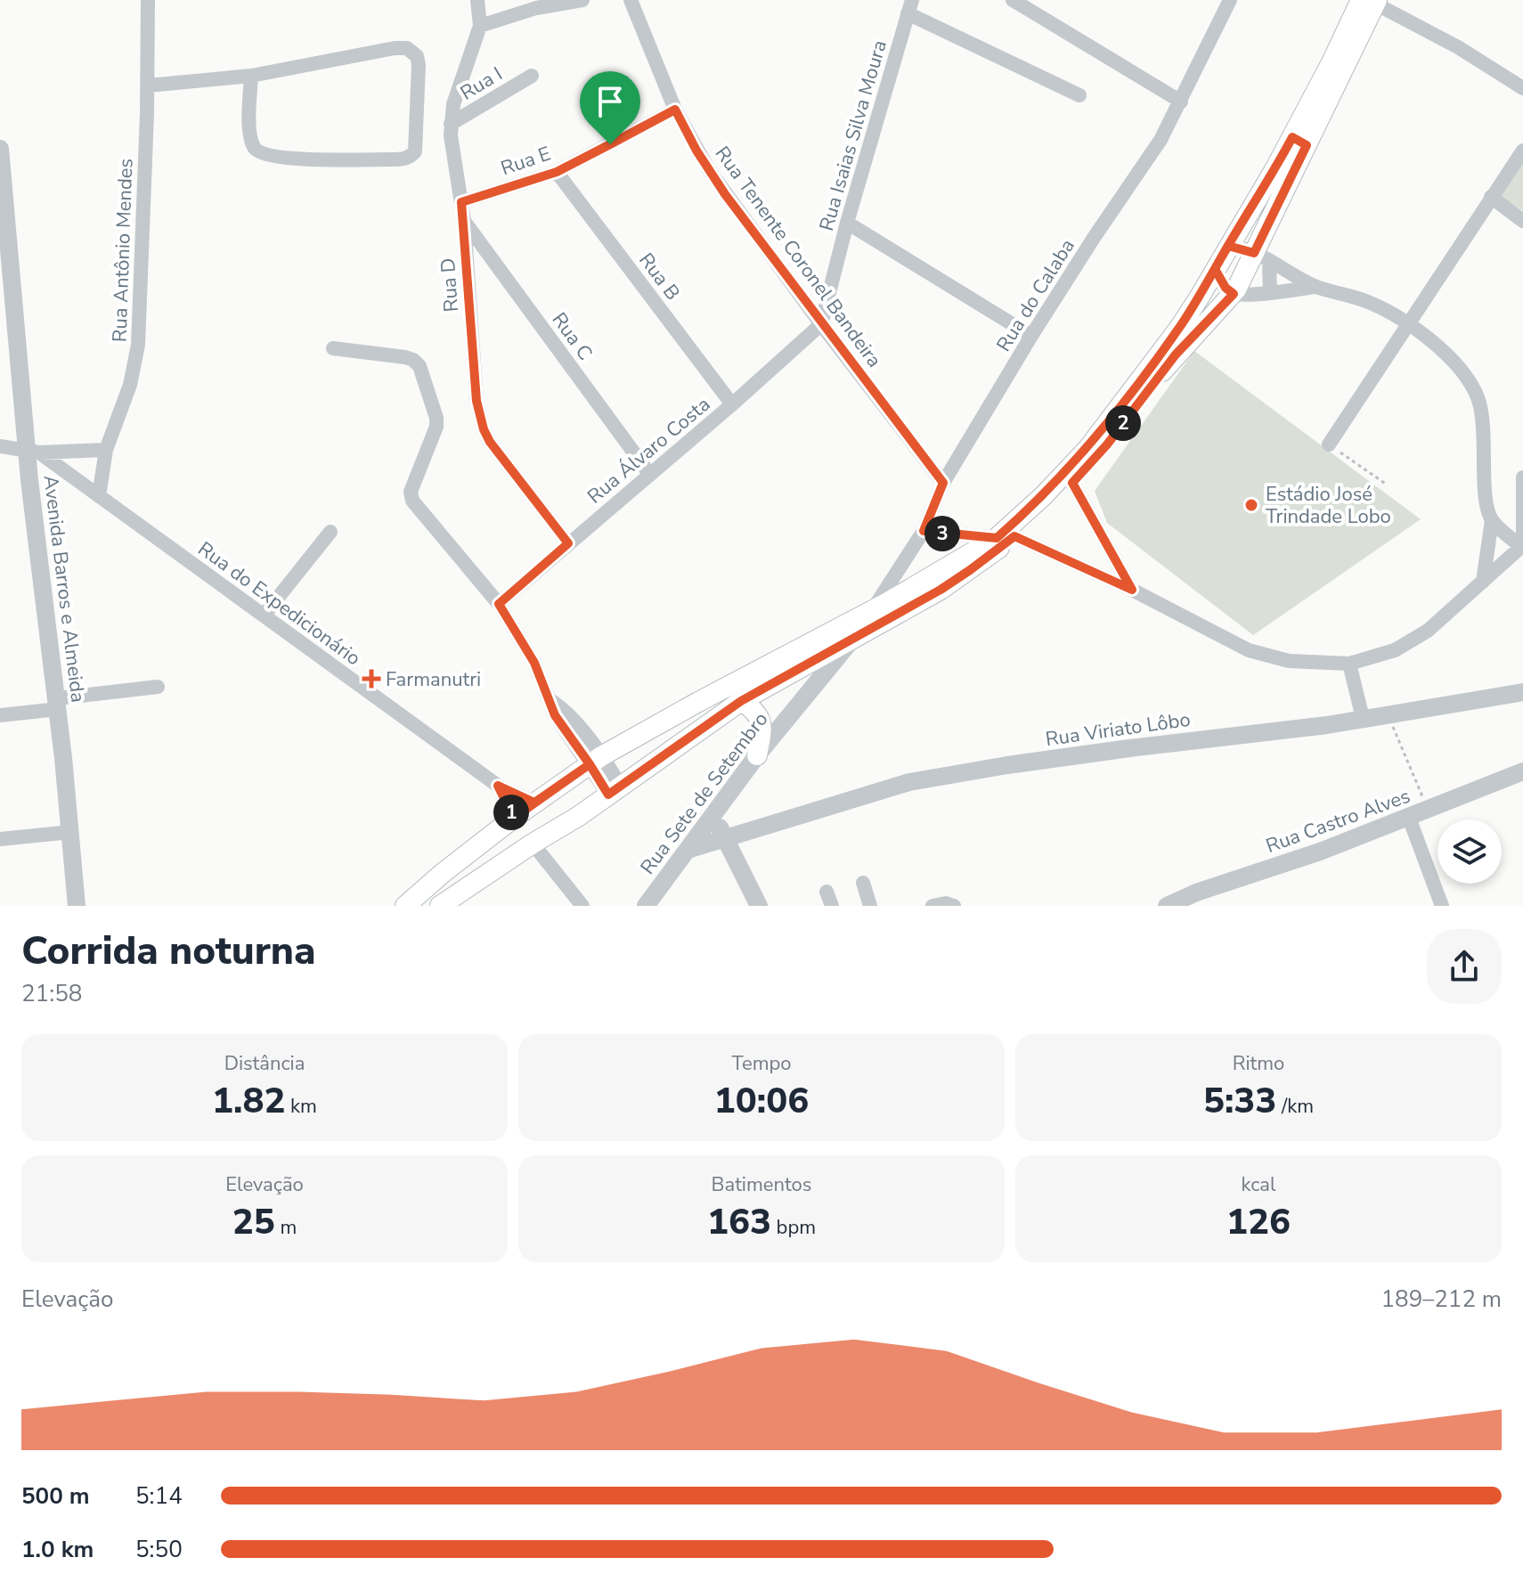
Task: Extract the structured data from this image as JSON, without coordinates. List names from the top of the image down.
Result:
{
  "streets": {
    "street": [
      "Rua I",
      "Rua Isaias Silva Moura",
      "Rua E",
      "Rua Antônio Mendes",
      "Rua Tenente Coronel Bandeira",
      "Rua B",
      "Rua D",
      "Rua do Calaba",
      "Rua C",
      "Rua Álvaro Costa",
      "Avenida Barros e Almeida",
      "Rua do Expedicionário",
      "Rua Viriato Lôbo",
      "Rua Sete de Setembro",
      "Rua Castro Alves"
    ]
  },
  "crossings": [
    ["Rua I", "Rua D"],
    ["Rua Isaias Silva Moura", "Rua Tenente Coronel Bandeira"],
    ["Rua Isaias Silva Moura", "Rua Álvaro Costa"],
    ["Rua E", "Rua Tenente Coronel Bandeira"],
    ["Rua E", "Rua B"],
    ["Rua E", "Rua D"],
    ["Rua Antônio Mendes", "Rua do Expedicionário"],
    ["Rua Tenente Coronel Bandeira", "Rua do Calaba"],
    ["Rua Tenente Coronel Bandeira", "Rua Álvaro Costa"],
    ["Rua B", "Rua Álvaro Costa"],
    ["Rua D", "Rua C"],
    ["Rua D", "Rua Álvaro Costa"],
    ["Rua C", "Rua Álvaro Costa"],
    ["Avenida Barros e Almeida", "Rua do Expedicionário"],
    ["Rua Viriato Lôbo", "Rua Sete de Setembro"]
  ],
  "places": {
    "other": ["Estádio José Trindade Lobo"],
    "health": ["Farmanutri"]
  },
  "page": {
    "pins": ["2", "3", "1"],
    "heading": ["Corrida noturna", "21:58"],
    "stats": [
      ["Distância", "1.82 km"],
      ["Tempo", "10:06"],
      ["Ritmo", "5:33 /km"],
      ["Elevação", "25 m"],
      ["Batimentos", "163 bpm"],
      ["kcal", "126"]
    ],
    "chart": ["Elevação", "189–212 m"],
    "list": [
      {
        "name": "500 m",
        "note": "5:14"
      },
      {
        "name": "1.0 km",
        "note": "5:50"
      }
    ]
  }
}
